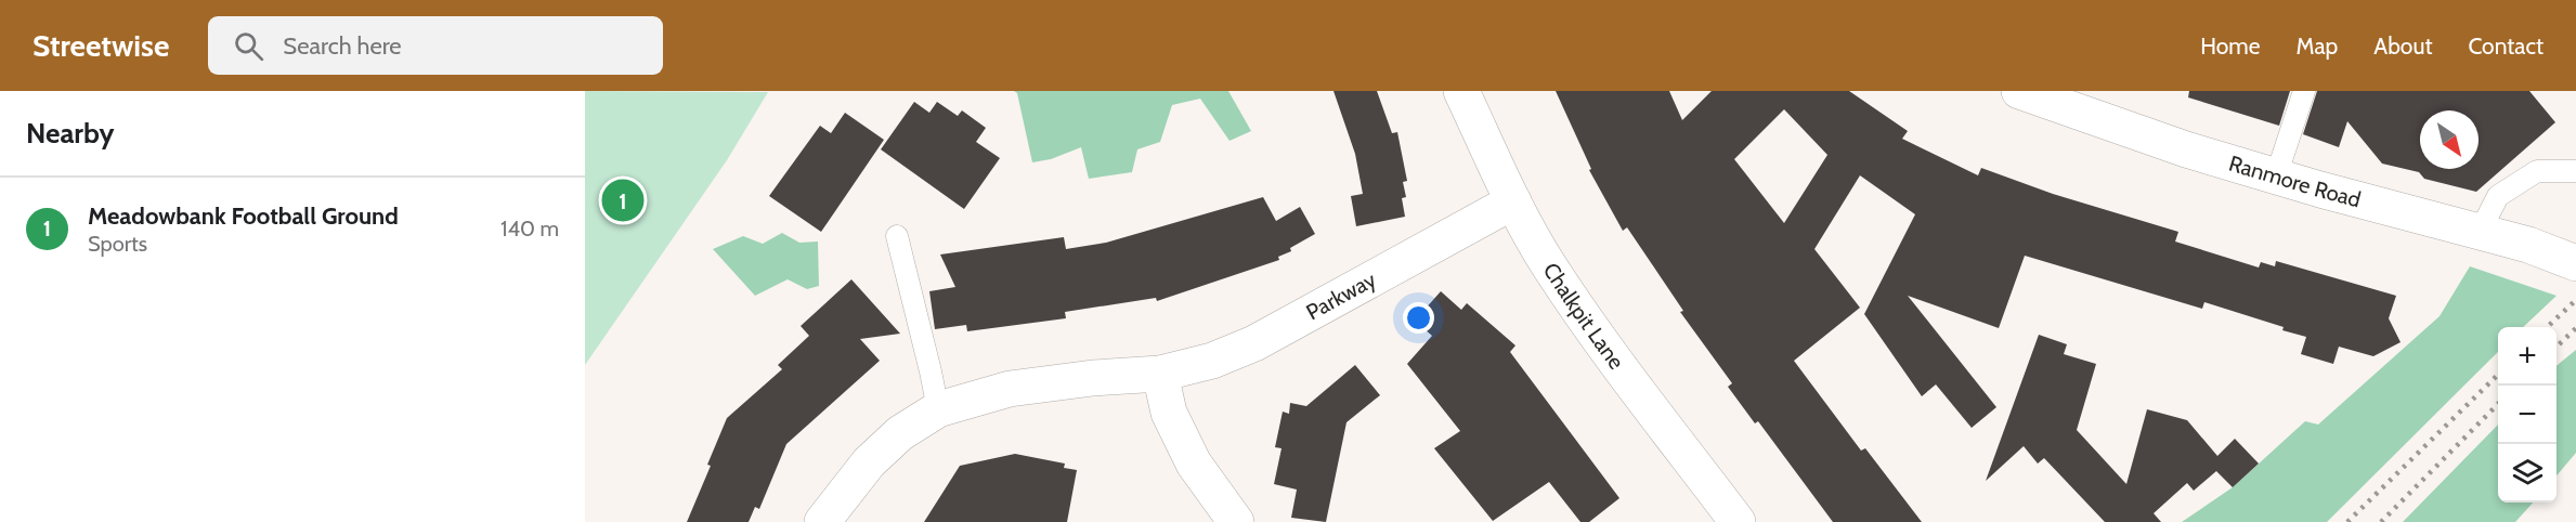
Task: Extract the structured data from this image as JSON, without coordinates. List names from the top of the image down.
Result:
{
  "streets": {
    "street": ["Ranmore Road", "Parkway", "Chalkpit Lane"]
  },
  "crossings": [
    ["Parkway", "Chalkpit Lane"]
  ],
  "north": "bottom right",
  "page": {
    "header": "Streetwise",
    "search": "Search here",
    "nav": [
      "Home",
      "Map",
      "About",
      "Contact"
    ],
    "heading": "Nearby",
    "list": [
      {
        "mark": "1",
        "name": "Meadowbank Football Ground",
        "note": "Sports",
        "value": "140 m"
      }
    ],
    "pins": "1",
    "map_buttons": ["+", "−"]
  }
}
